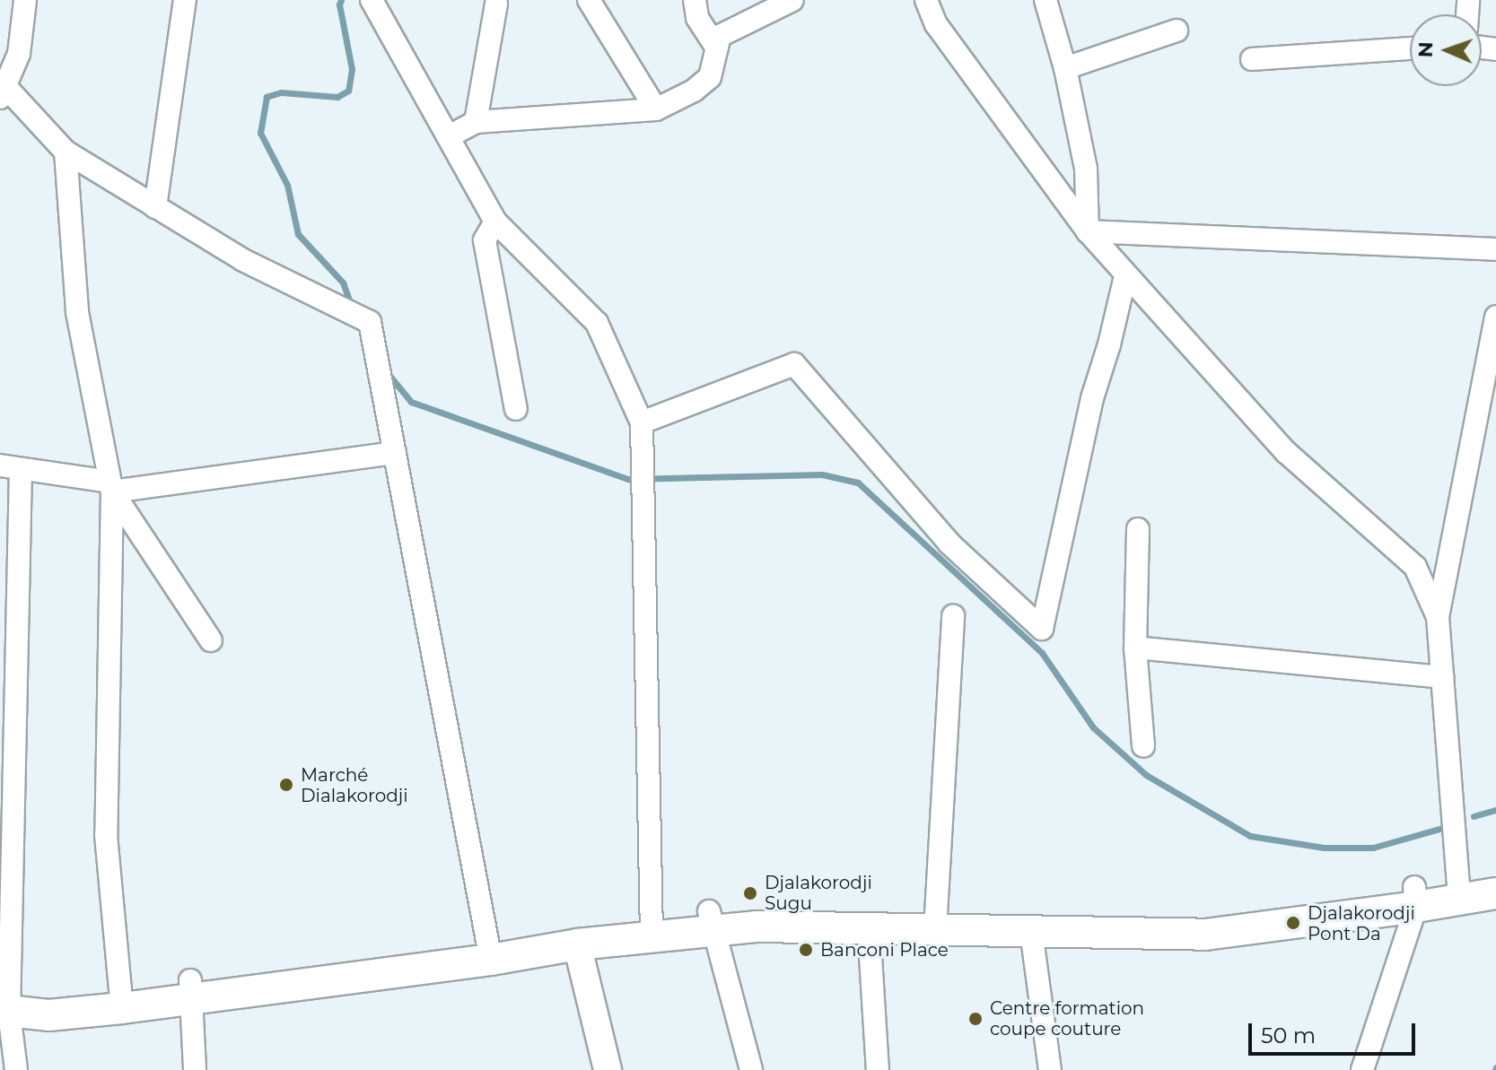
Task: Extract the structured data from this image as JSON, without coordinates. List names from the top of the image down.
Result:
{
  "places": [
    "Marché Dialakorodji",
    "Djalakorodji Sugu",
    "Djalakorodji Pont Da",
    "Banconi Place",
    "Centre formation coupe couture"
  ],
  "scale_bar": "50 m",
  "north": "left"
}
